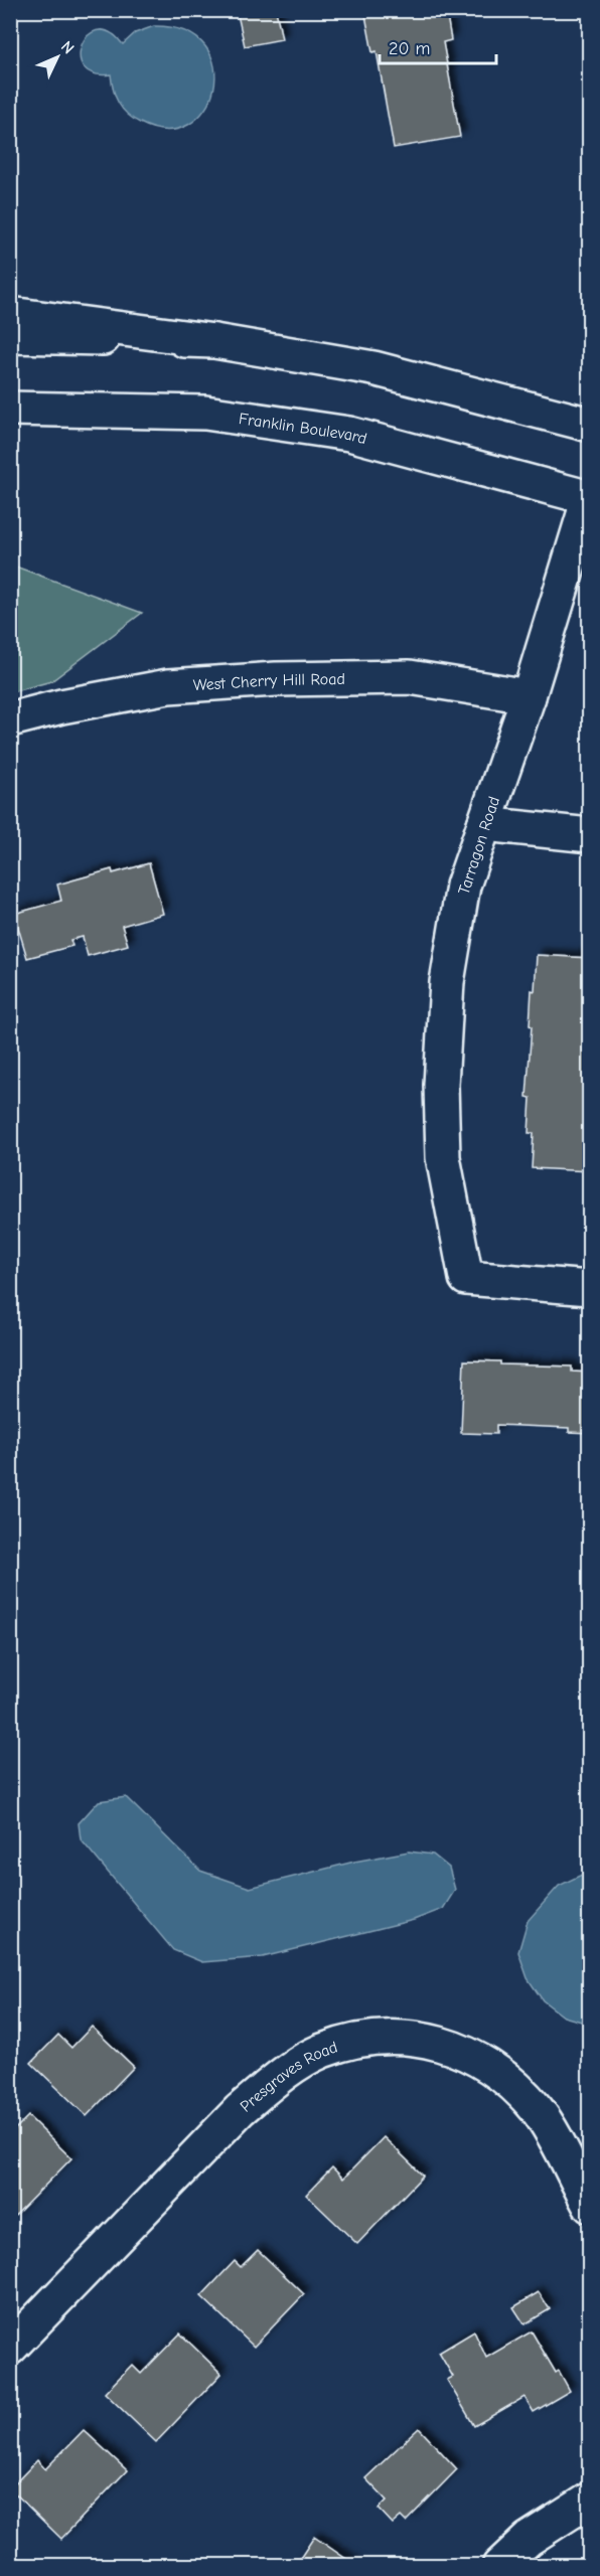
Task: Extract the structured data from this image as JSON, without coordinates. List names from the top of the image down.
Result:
{
  "streets": {
    "main road": [
      "Franklin Boulevard",
      "West Cherry Hill Road",
      "Tarragon Road",
      "Presgraves Road"
    ]
  },
  "crossings": [
    ["Franklin Boulevard", "Tarragon Road"],
    ["West Cherry Hill Road", "Tarragon Road"]
  ],
  "scale_bar": "20 m",
  "north": "top right"
}
